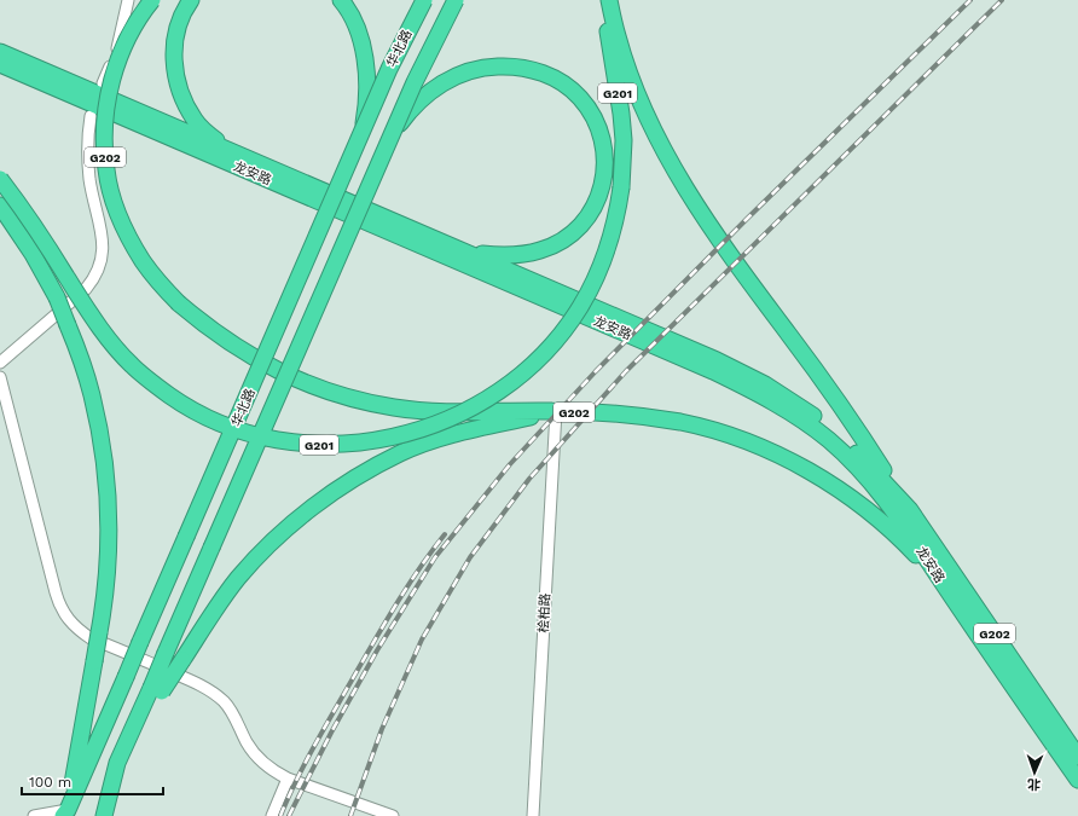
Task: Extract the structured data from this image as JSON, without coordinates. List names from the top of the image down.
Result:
{
  "streets": {
    "highway": [
      "华北路",
      "G201",
      "G202",
      "龙安路"
    ],
    "street": ["桧柏路"]
  },
  "crossings": [
    ["G202", "龙安路"],
    ["G202", "桧柏路"]
  ],
  "scale_bar": "100 m",
  "north": "bottom"
}
